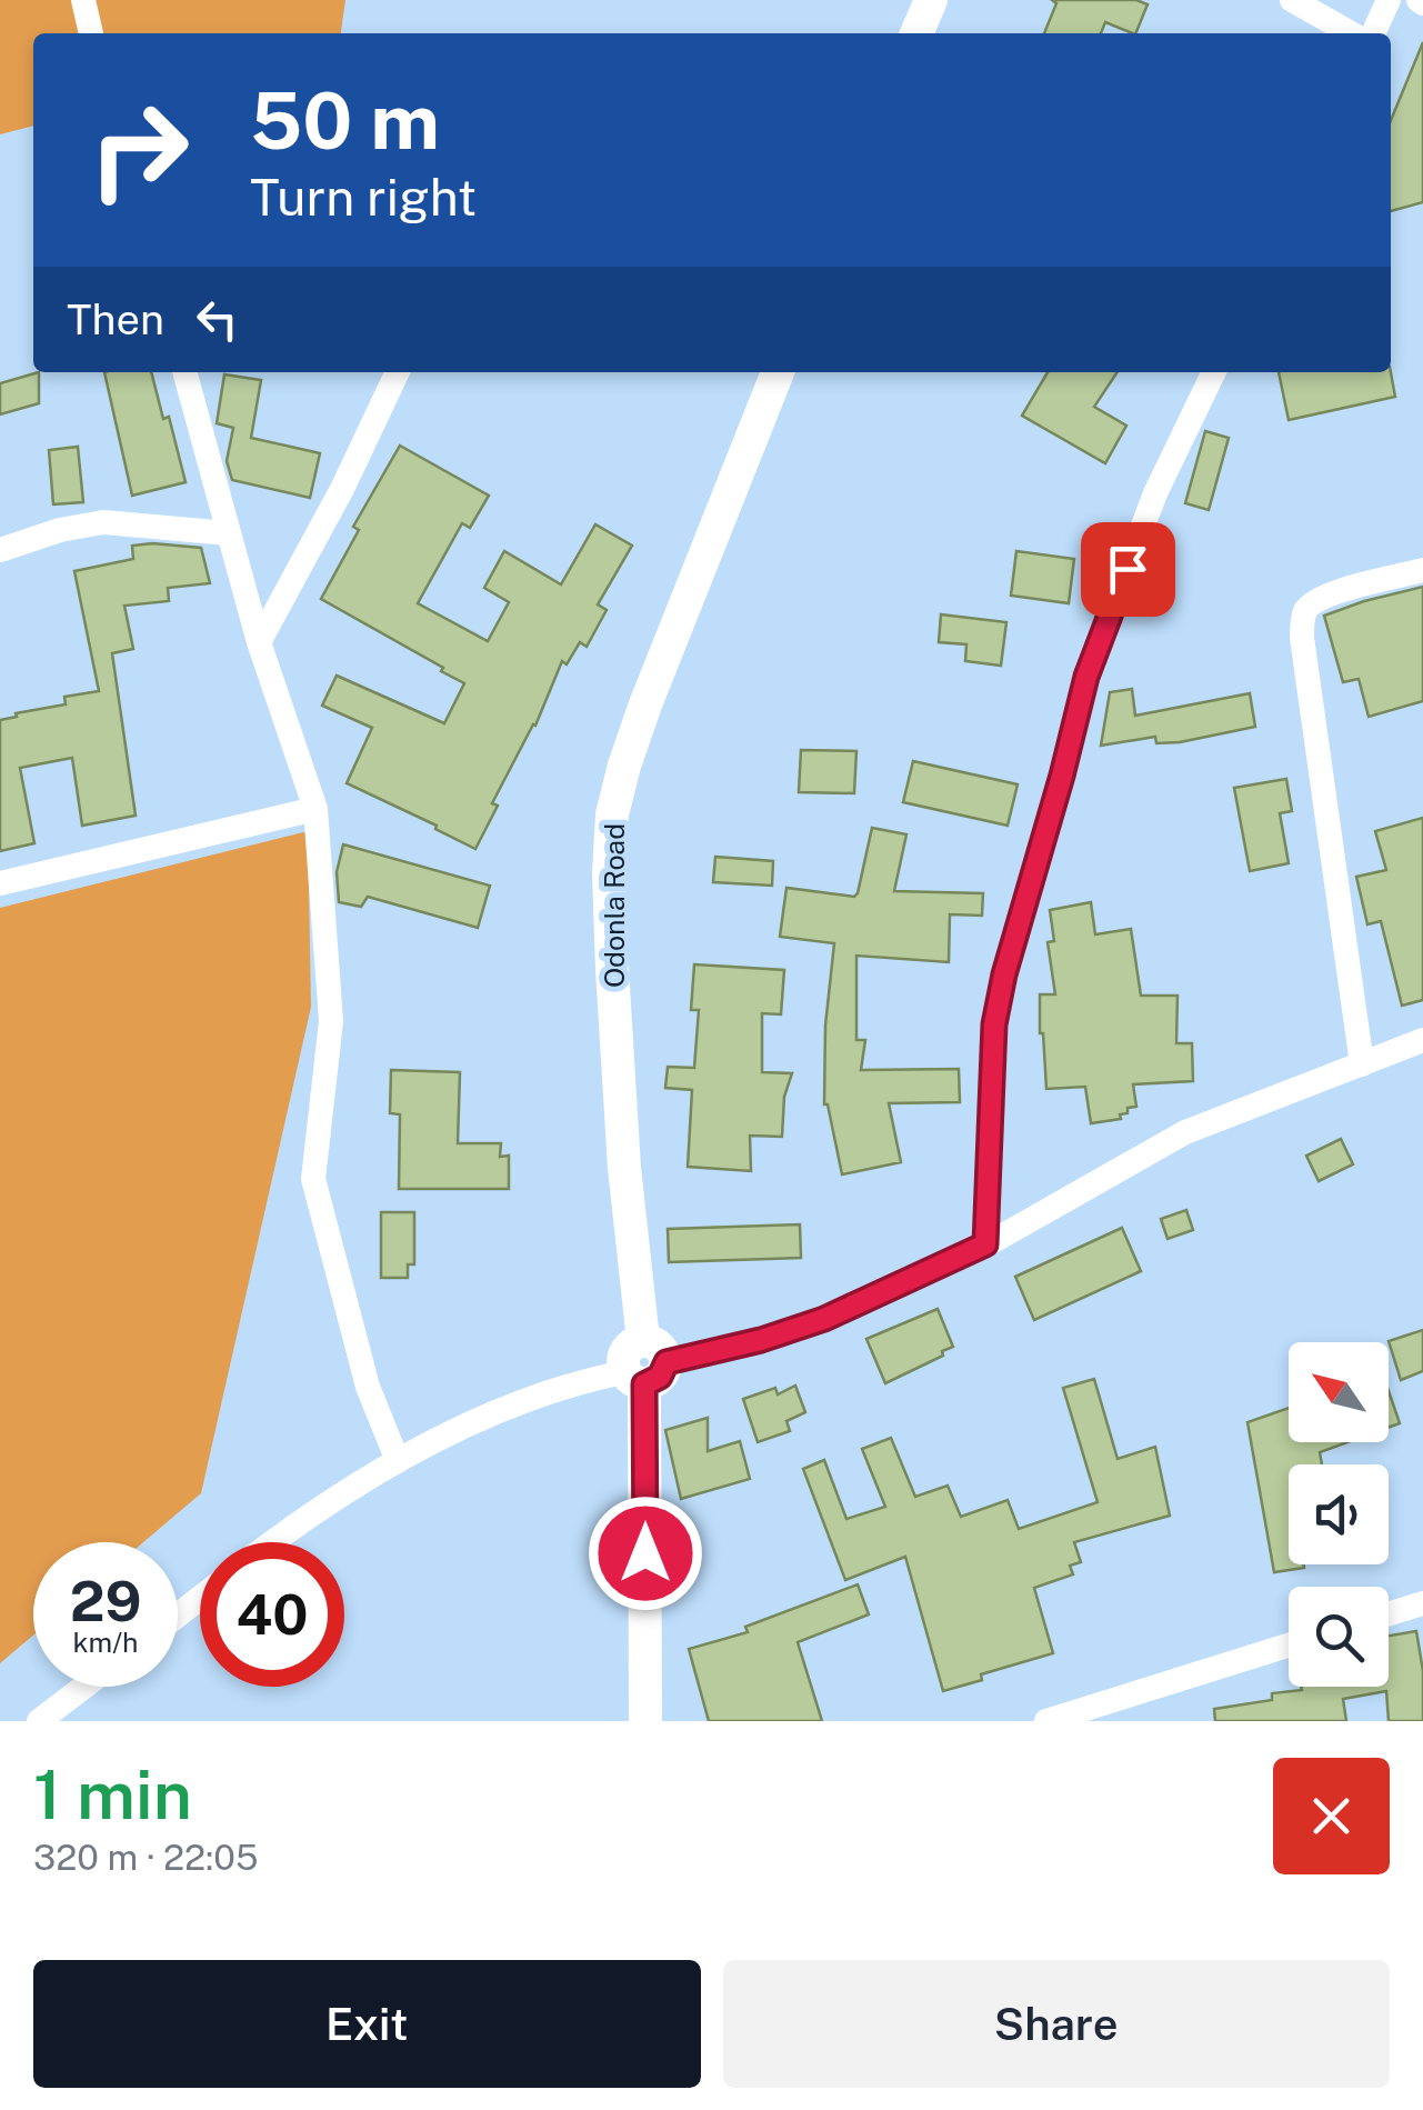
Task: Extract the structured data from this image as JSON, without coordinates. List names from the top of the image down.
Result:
{
  "streets": {
    "street": ["Odonla Road"]
  },
  "north": "top left",
  "page": {
    "turn": ["50 m", "Turn right"],
    "then": "Then",
    "speed": "29 km/h",
    "limit": "40",
    "heading": ["1 min", "320 m · 22:05"],
    "buttons": ["Exit", "Share"]
  }
}
